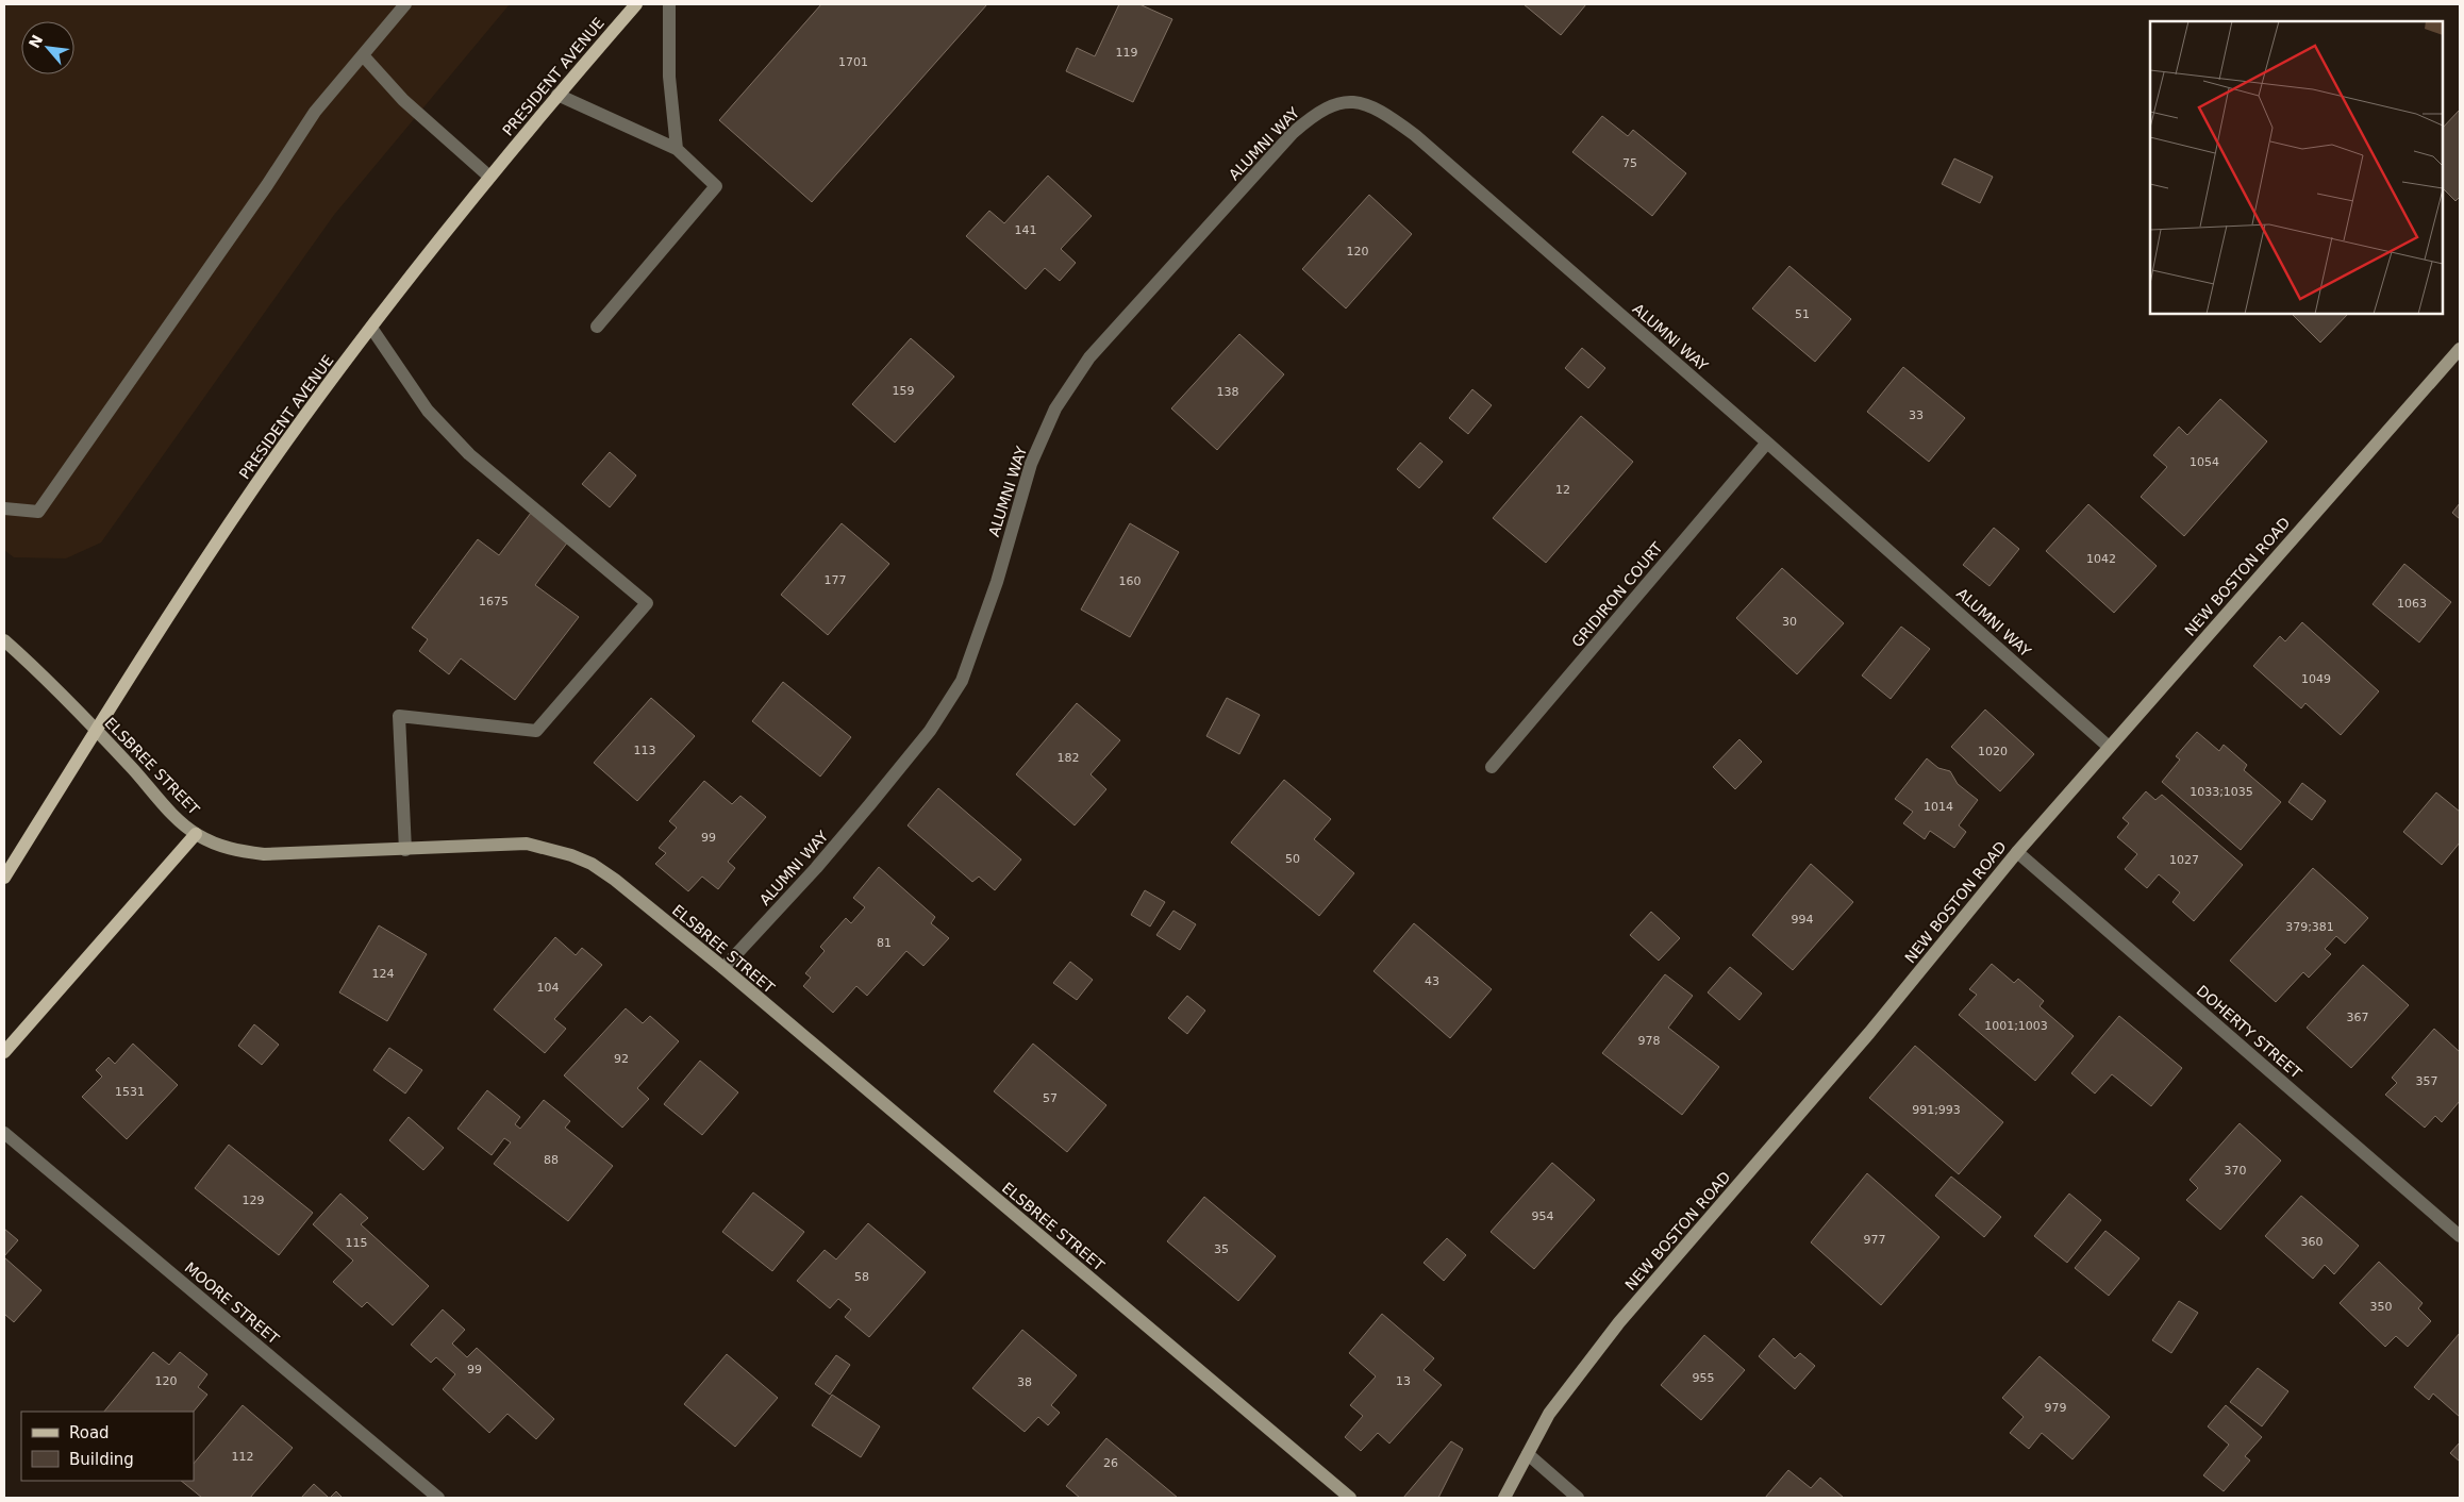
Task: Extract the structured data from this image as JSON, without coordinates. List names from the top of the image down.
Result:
{
  "streets": {
    "main road": ["PRESIDENT AVENUE"],
    "street": [
      "ALUMNI WAY",
      "NEW BOSTON ROAD",
      "GRIDIRON COURT",
      "ELSBREE STREET",
      "DOHERTY STREET",
      "MOORE STREET"
    ]
  },
  "crossings": [
    ["PRESIDENT AVENUE", "ELSBREE STREET"],
    ["ALUMNI WAY", "NEW BOSTON ROAD"],
    ["ALUMNI WAY", "GRIDIRON COURT"],
    ["ALUMNI WAY", "ELSBREE STREET"],
    ["NEW BOSTON ROAD", "DOHERTY STREET"]
  ],
  "house_numbers": [
    "119",
    "1701",
    "75",
    "141",
    "120",
    "51",
    "159",
    "138",
    "33",
    "1054",
    "12",
    "1042",
    "177",
    "160",
    "1675",
    "1063",
    "30",
    "1049",
    "113",
    "1020",
    "182",
    "1033;1035",
    "1014",
    "99",
    "50",
    "1027",
    "994",
    "379;381",
    "81",
    "124",
    "43",
    "104",
    "367",
    "1001;1003",
    "978",
    "92",
    "357",
    "1531",
    "57",
    "991;993",
    "88",
    "370",
    "129",
    "954",
    "977",
    "360",
    "115",
    "35",
    "58",
    "350",
    "99",
    "955",
    "120",
    "13",
    "38",
    "979",
    "112",
    "26"
  ],
  "legend": ["Road", "Building"],
  "north": "top left"
}
